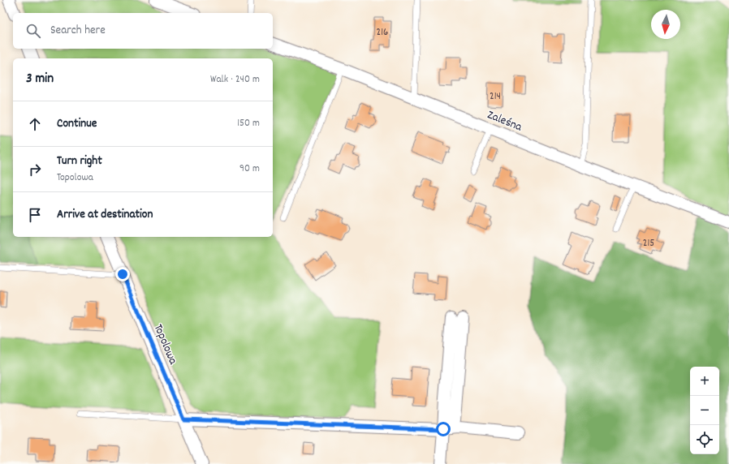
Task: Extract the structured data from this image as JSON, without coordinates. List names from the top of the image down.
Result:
{
  "streets": {
    "street": ["Zaleśna", "Topolowa"]
  },
  "house_numbers": ["216", "214", "215"],
  "north": "bottom",
  "page": {
    "search": "Search here",
    "heading": ["3 min", "Walk · 240 m"],
    "list": [
      ["Continue", "150 m"],
      ["Turn right", "Topolowa", "90 m"],
      "Arrive at destination"
    ],
    "map_buttons": ["+", "−"]
  }
}
